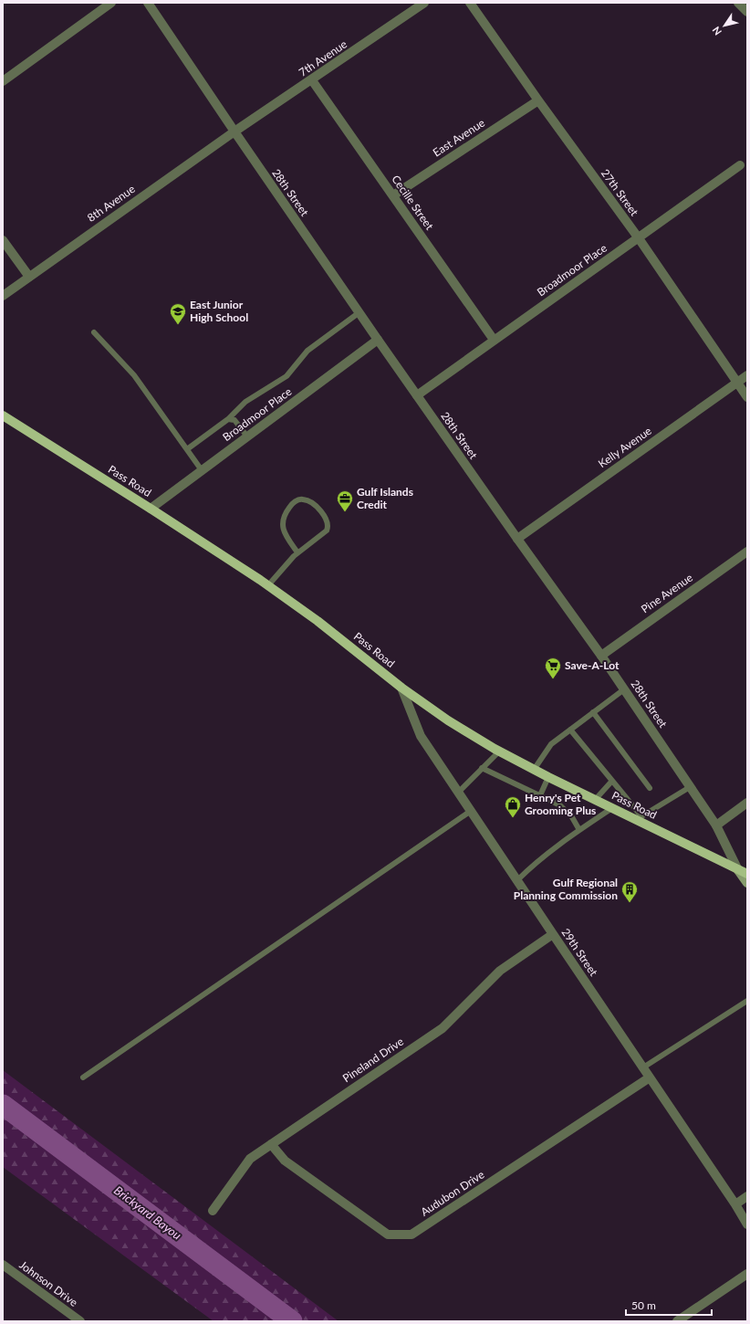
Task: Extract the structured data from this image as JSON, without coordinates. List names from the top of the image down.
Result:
{
  "streets": {
    "main road": ["28th Street", "Pass Road"],
    "street": [
      "7th Avenue",
      "East Avenue",
      "27th Street",
      "Cecille Street",
      "8th Avenue",
      "Broadmoor Place",
      "Kelly Avenue",
      "Pine Avenue",
      "29th Street",
      "Pineland Drive",
      "Audubon Drive",
      "Johnson Drive"
    ]
  },
  "crossings": [
    ["7th Avenue", "28th Street"],
    ["7th Avenue", "Cecille Street"],
    ["7th Avenue", "8th Avenue"],
    ["East Avenue", "27th Street"],
    ["East Avenue", "Cecille Street"],
    ["28th Street", "8th Avenue"],
    ["28th Street", "Broadmoor Place"],
    ["28th Street", "Kelly Avenue"],
    ["28th Street", "Pass Road"],
    ["28th Street", "Pine Avenue"],
    ["27th Street", "Broadmoor Place"],
    ["27th Street", "Kelly Avenue"],
    ["Cecille Street", "Broadmoor Place"],
    ["Broadmoor Place", "Pass Road"],
    ["Pass Road", "29th Street"],
    ["29th Street", "Pineland Drive"],
    ["29th Street", "Audubon Drive"],
    ["Pineland Drive", "Audubon Drive"]
  ],
  "water": ["Brickyard Bayou"],
  "places": {
    "school or university": ["East Junior High School"],
    "office": ["Gulf Islands Credit"],
    "supermarket": ["Save-A-Lot"],
    "shop": ["Henry's Pet Grooming Plus"],
    "building": ["Gulf Regional Planning Commission"]
  },
  "scale_bar": "50 m",
  "north": "bottom left"
}
